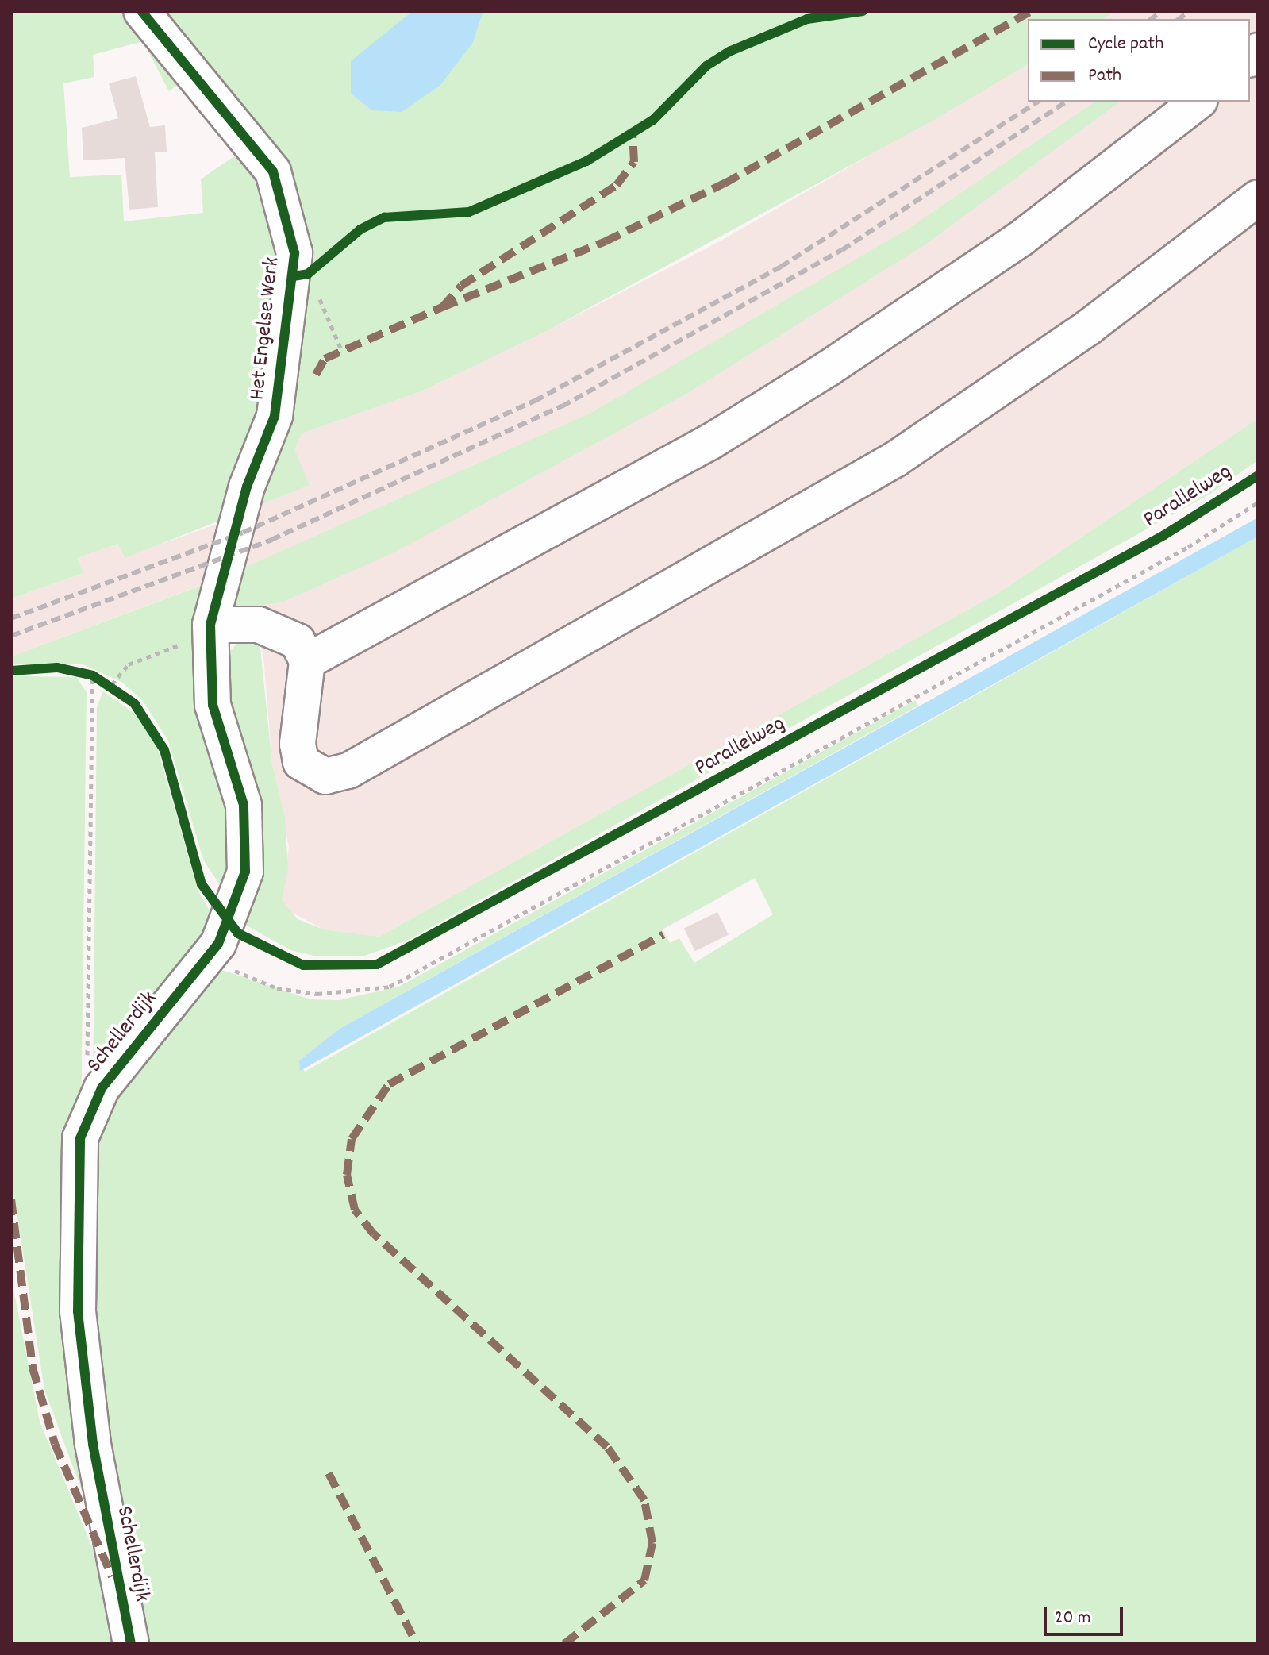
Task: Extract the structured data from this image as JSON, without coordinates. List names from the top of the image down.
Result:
{
  "streets": {
    "street": ["Het Engelse Werk", "Schellerdijk"],
    "cycle path": ["Parallelweg"]
  },
  "crossings": [
    ["Het Engelse Werk", "Schellerdijk"]
  ],
  "legend": ["Cycle path", "Path"],
  "scale_bar": "20 m"
}
